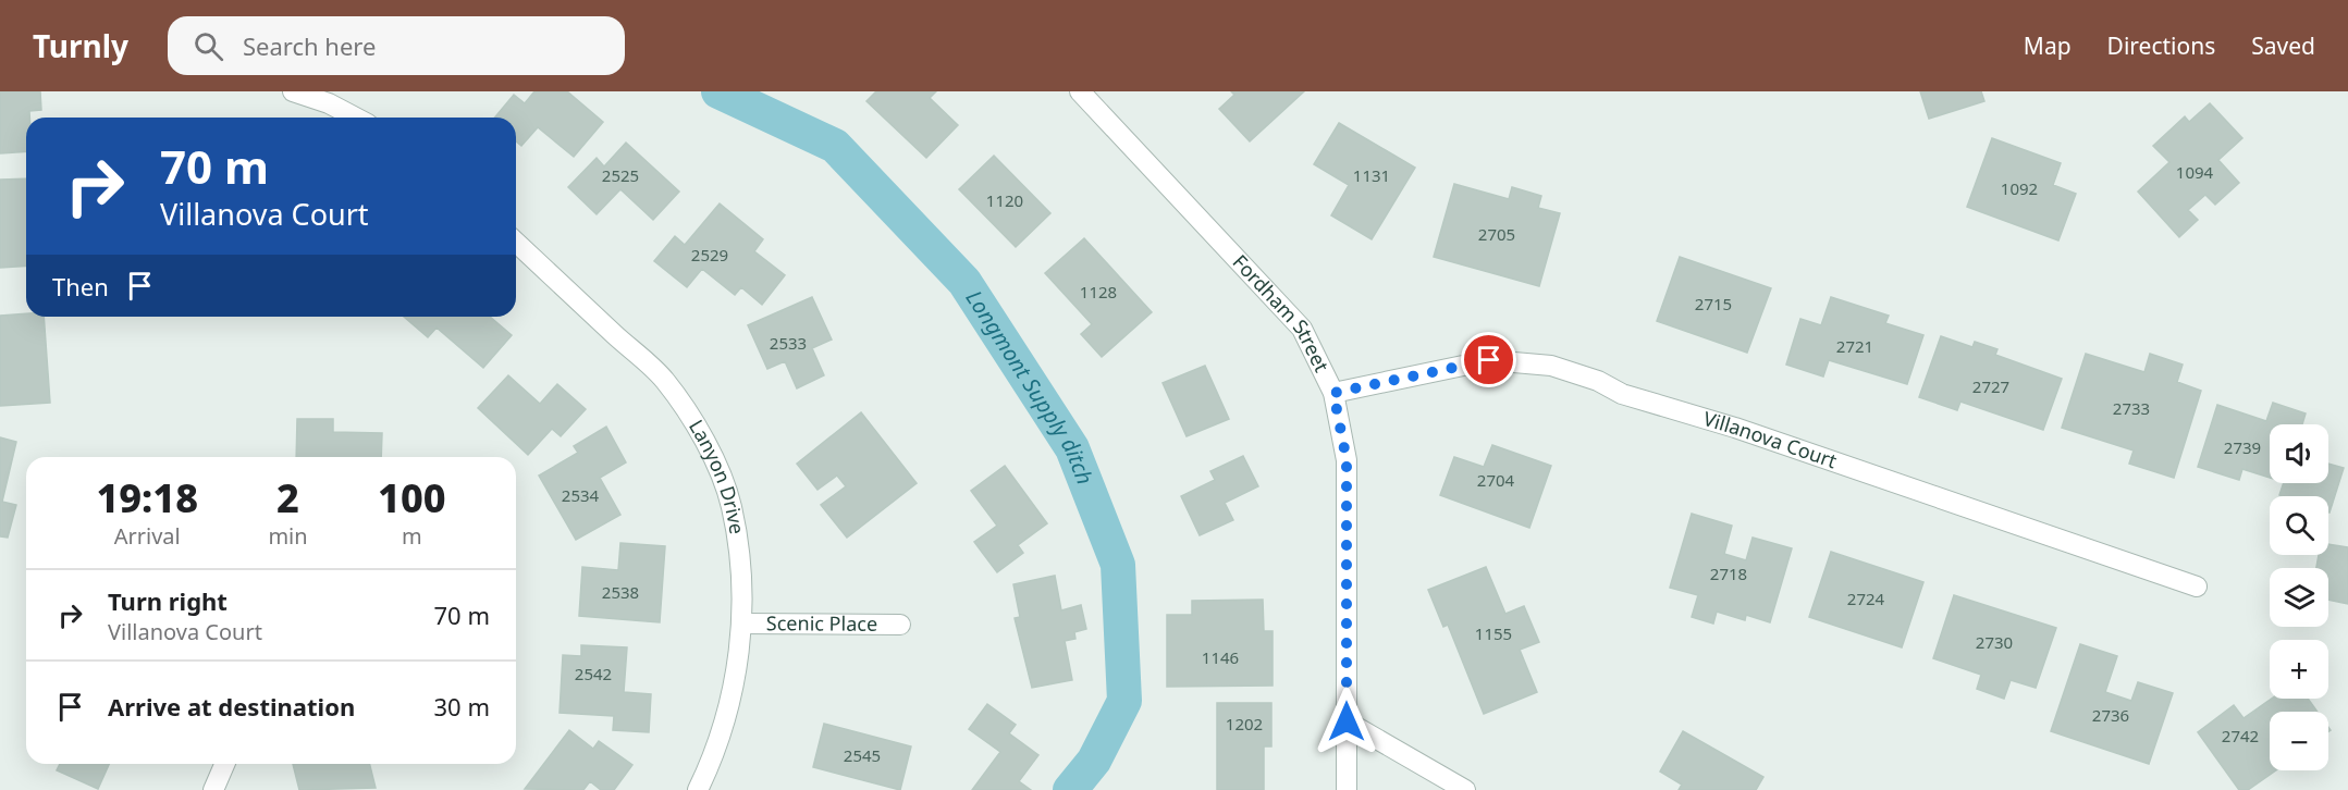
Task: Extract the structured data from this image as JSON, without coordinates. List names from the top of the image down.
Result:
{
  "streets": {
    "street": [
      "Fordham Street",
      "Villanova Court",
      "Lanyon Drive",
      "Scenic Place"
    ]
  },
  "crossings": [
    ["Fordham Street", "Villanova Court"],
    ["Lanyon Drive", "Scenic Place"]
  ],
  "water": ["Longmont Supply ditch"],
  "house_numbers": [
    "1094",
    "2525",
    "1131",
    "1092",
    "1120",
    "2705",
    "2529",
    "1128",
    "2715",
    "2533",
    "2721",
    "2727",
    "2733",
    "2739",
    "2704",
    "2534",
    "2718",
    "2538",
    "2724",
    "1155",
    "2730",
    "1146",
    "2542",
    "2736",
    "1202",
    "2742",
    "2545"
  ],
  "page": {
    "header": "Turnly",
    "search": "Search here",
    "nav": ["Map", "Directions", "Saved"],
    "turn": ["70 m", "Villanova Court"],
    "then": "Then",
    "map_buttons": ["+", "−"],
    "eta": [
      "19:18",
      "Arrival",
      "2",
      "min",
      "100",
      "m"
    ],
    "list": [
      {
        "name": "Turn right",
        "note": "Villanova Court",
        "value": "70 m"
      },
      {
        "name": "Arrive at destination",
        "value": "30 m"
      }
    ]
  }
}
